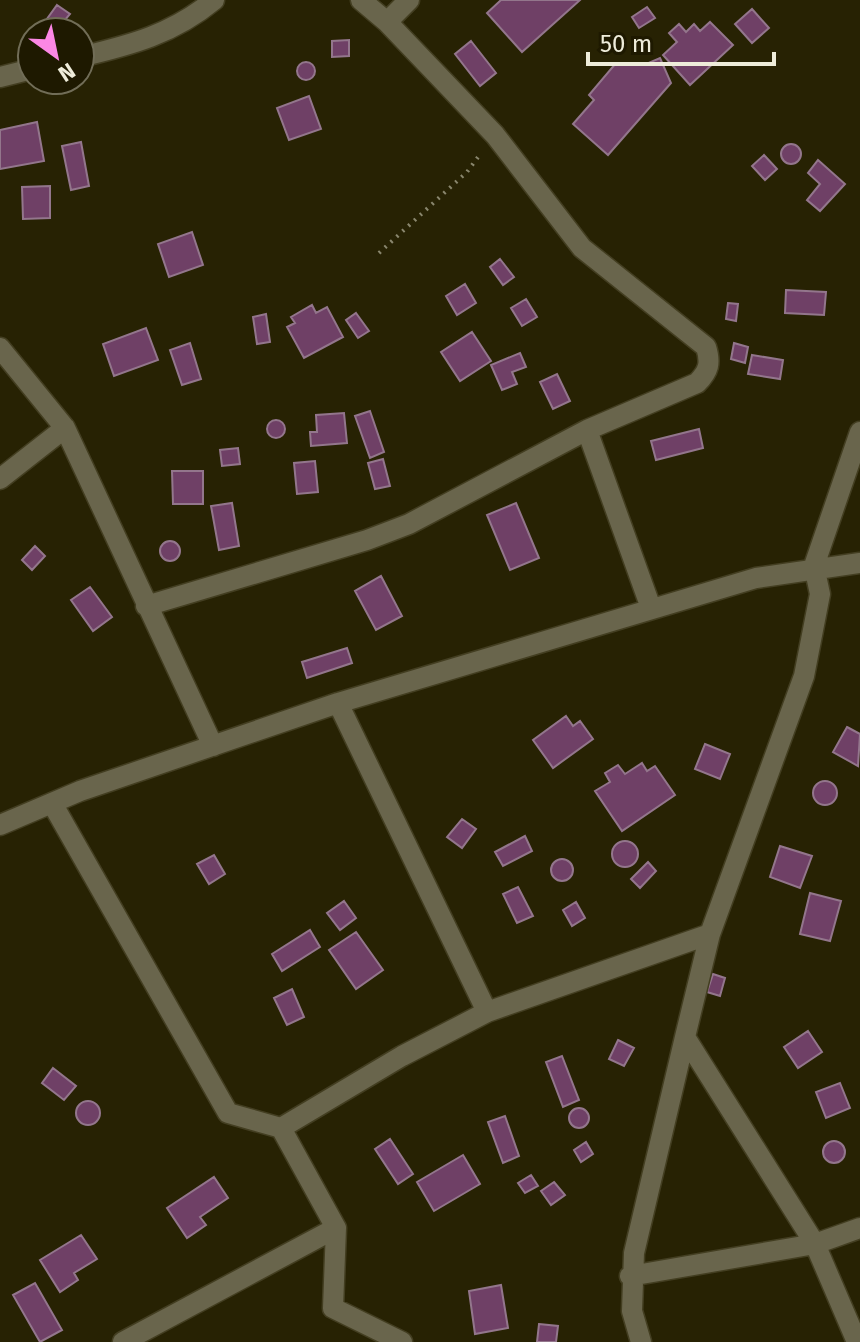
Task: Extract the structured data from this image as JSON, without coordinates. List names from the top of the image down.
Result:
{
  "scale_bar": "50 m",
  "north": "bottom right"
}
